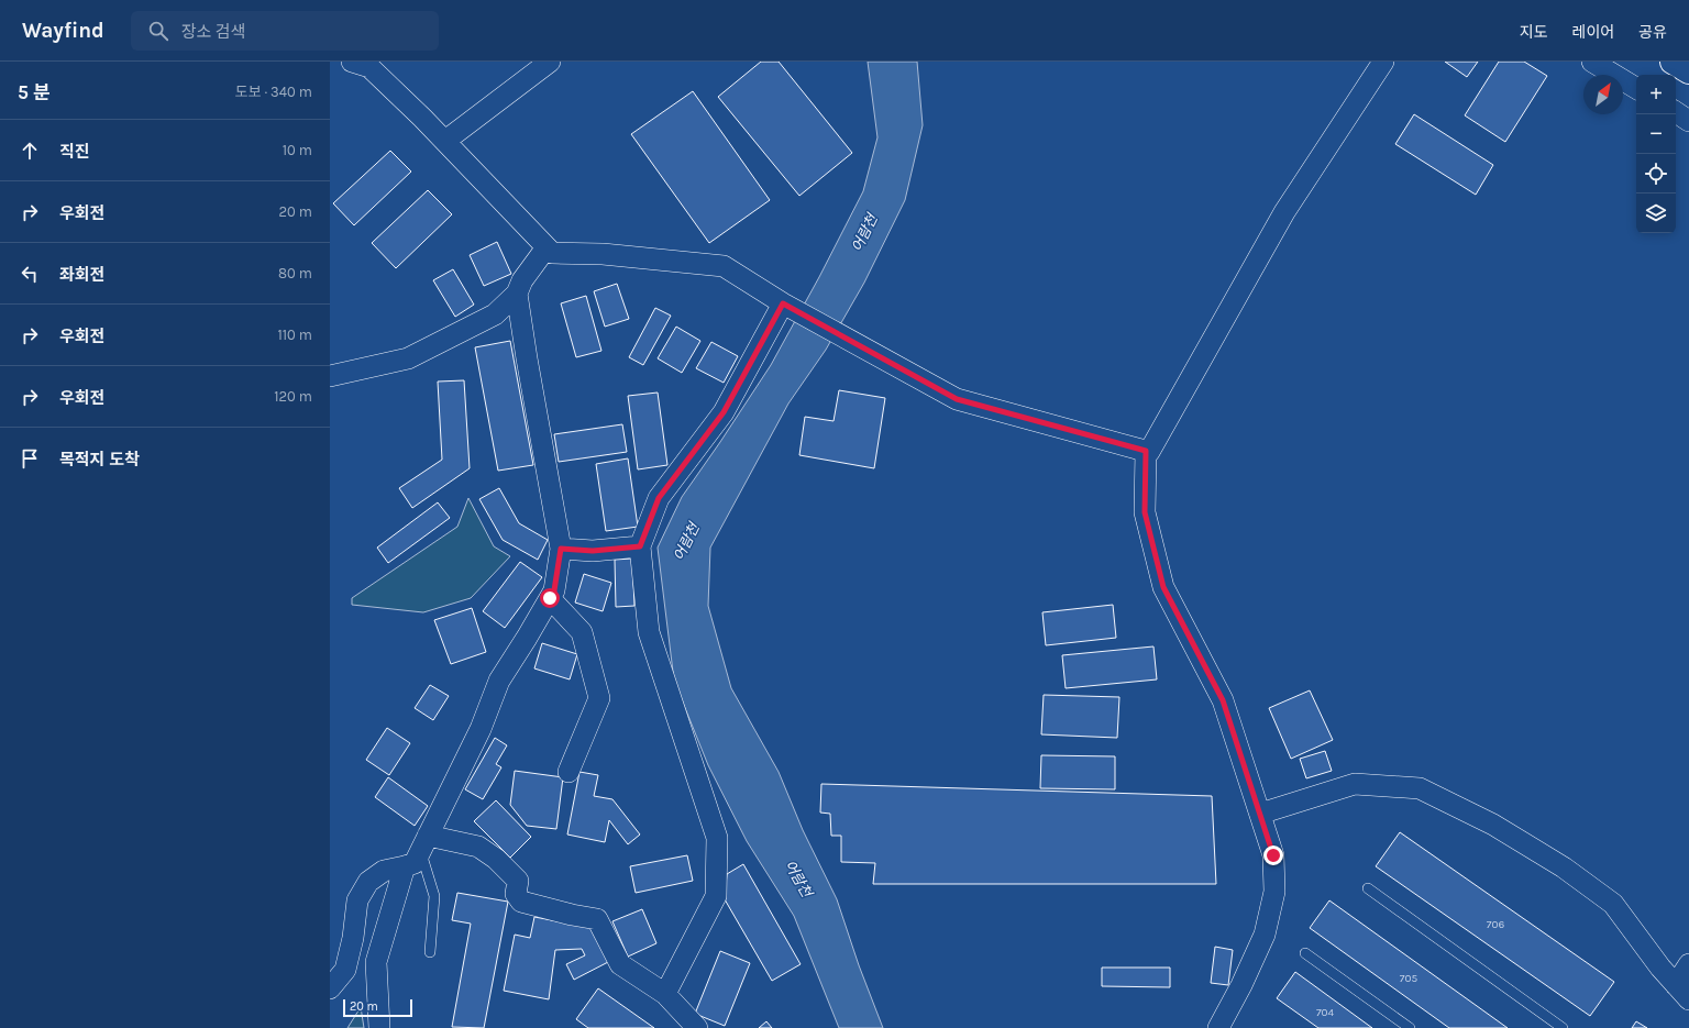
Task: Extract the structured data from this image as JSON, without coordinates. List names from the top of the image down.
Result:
{
  "water": ["어람천"],
  "house_numbers": ["706", "705", "704"],
  "scale_bar": "20 m",
  "north": "top right",
  "page": {
    "header": "Wayfind",
    "search": "장소 검색",
    "nav": ["지도", "레이어", "공유"],
    "heading": ["5 분", "도보 · 340 m"],
    "map_buttons": ["+", "−"],
    "list": [
      ["직진", "10 m"],
      ["우회전", "20 m"],
      ["좌회전", "80 m"],
      ["우회전", "110 m"],
      ["우회전", "120 m"],
      "목적지 도착"
    ],
    "scale": "20 m"
  }
}
